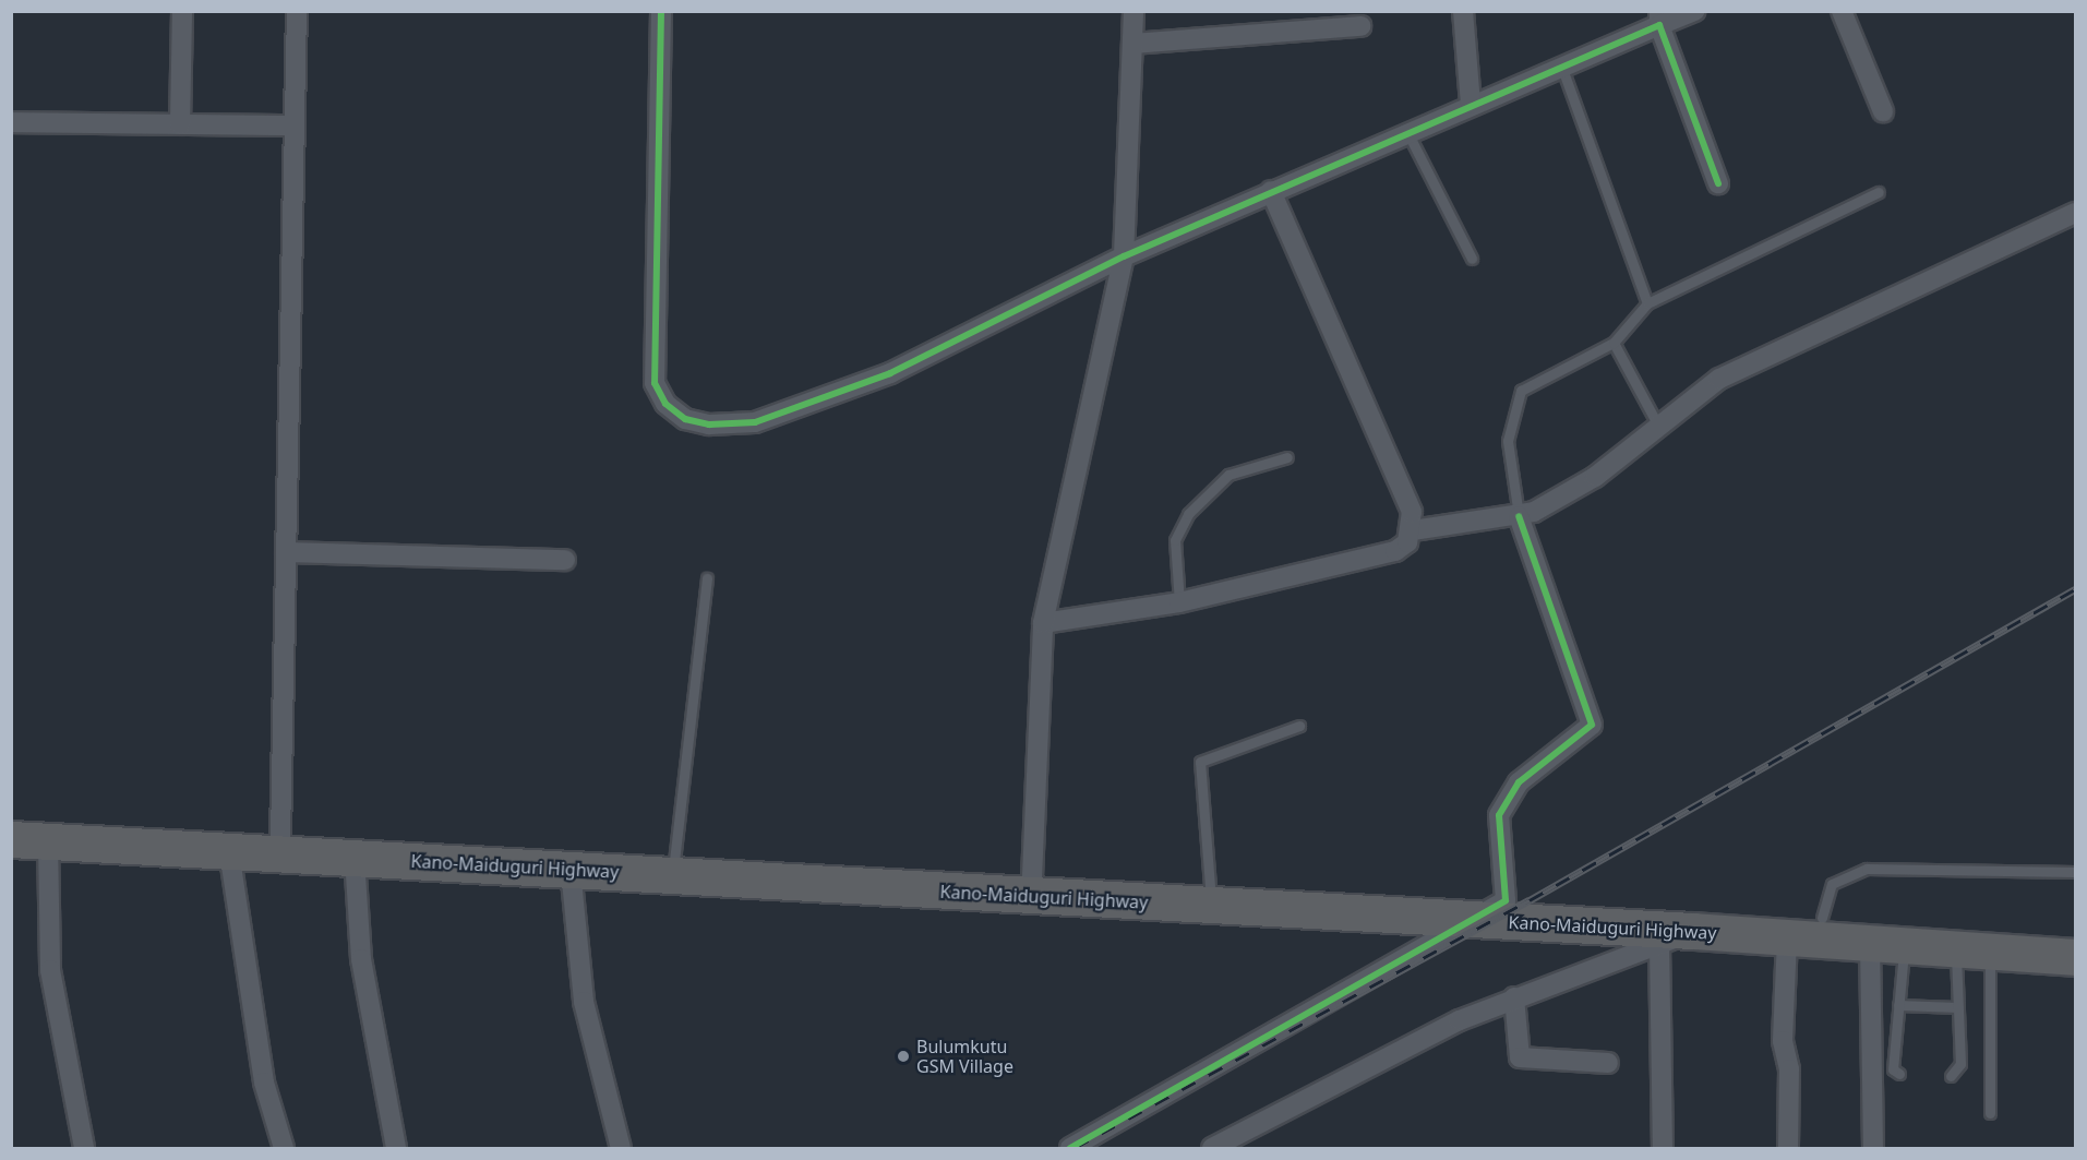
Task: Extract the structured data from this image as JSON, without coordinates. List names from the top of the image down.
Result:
{
  "streets": {
    "highway": ["Kano-Maiduguri Highway"]
  },
  "places": ["Bulumkutu GSM Village"]
}
